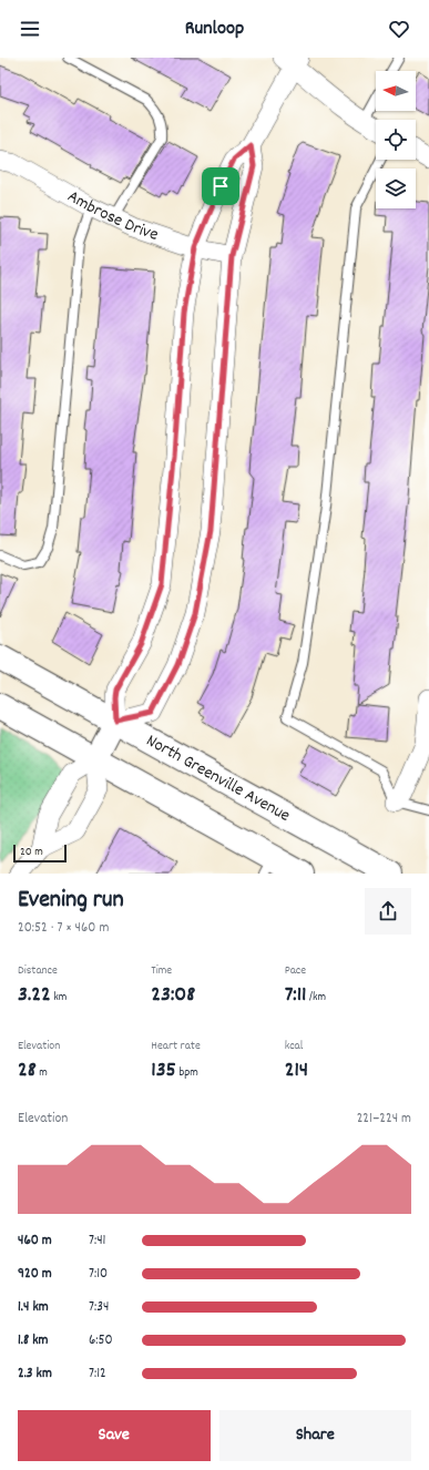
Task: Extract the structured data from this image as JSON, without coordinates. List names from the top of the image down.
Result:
{
  "streets": {
    "main road": ["North Greenville Avenue"],
    "street": ["Ambrose Drive"]
  },
  "scale_bar": "20 m",
  "north": "left",
  "page": {
    "header": "Runloop",
    "scale": "20 m",
    "heading": ["Evening run", "20:52 · 7 × 460 m"],
    "stats": [
      ["Distance", "3.22 km"],
      ["Time", "23:08"],
      ["Pace", "7:11 /km"],
      ["Elevation", "28 m"],
      ["Heart rate", "135 bpm"],
      ["kcal", "214"]
    ],
    "chart": ["Elevation", "221–224 m"],
    "list": [
      {
        "name": "460 m",
        "note": "7:41"
      },
      {
        "name": "920 m",
        "note": "7:10"
      },
      {
        "name": "1.4 km",
        "note": "7:34"
      },
      {
        "name": "1.8 km",
        "note": "6:50"
      },
      {
        "name": "2.3 km",
        "note": "7:12"
      }
    ],
    "buttons": ["Save", "Share"]
  }
}
